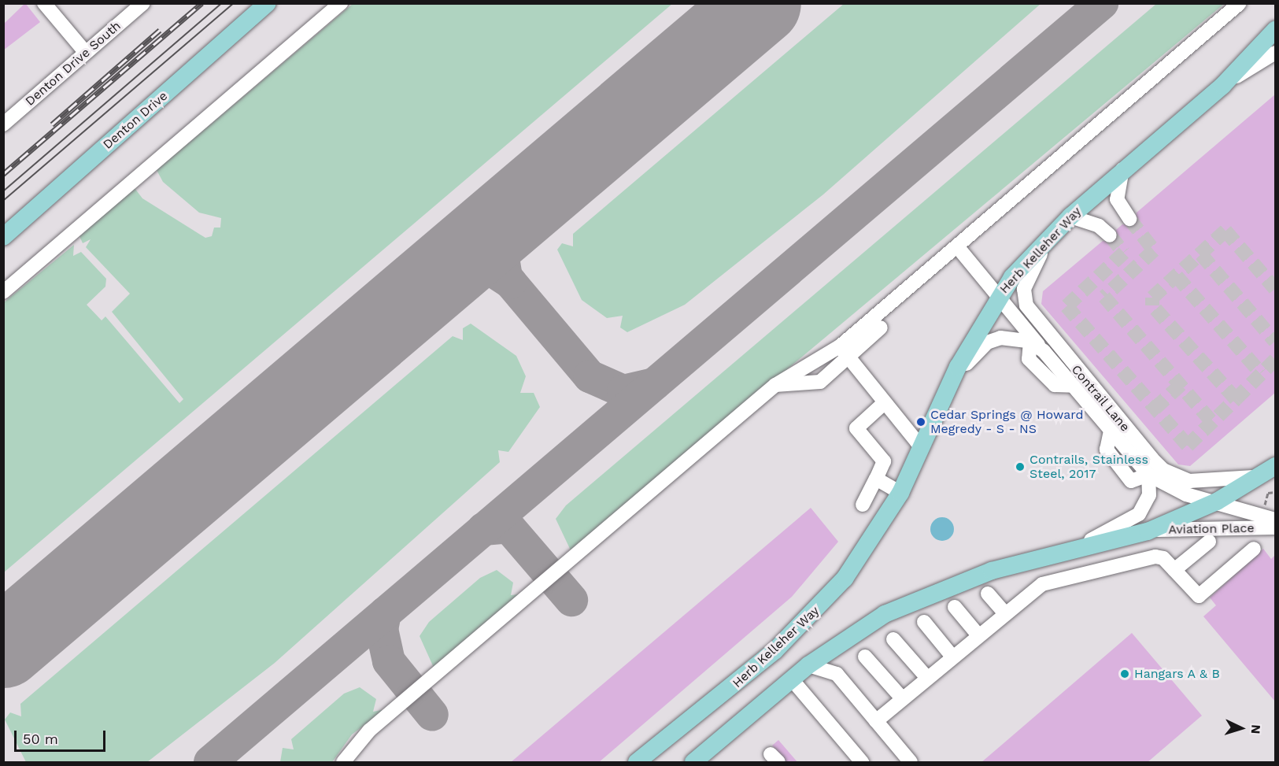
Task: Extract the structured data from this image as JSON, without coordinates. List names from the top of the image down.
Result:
{
  "streets": {
    "main road": ["Denton Drive", "Herb Kelleher Way"],
    "street": ["Denton Drive South", "Contrail Lane", "Aviation Place"]
  },
  "crossings": [
    ["Herb Kelleher Way", "Contrail Lane"]
  ],
  "places": ["Cedar Springs @ Howard Megredy - S - NS", "Contrails, Stainless Steel, 2017", "Hangars A & B"],
  "scale_bar": "50 m",
  "north": "right"
}
